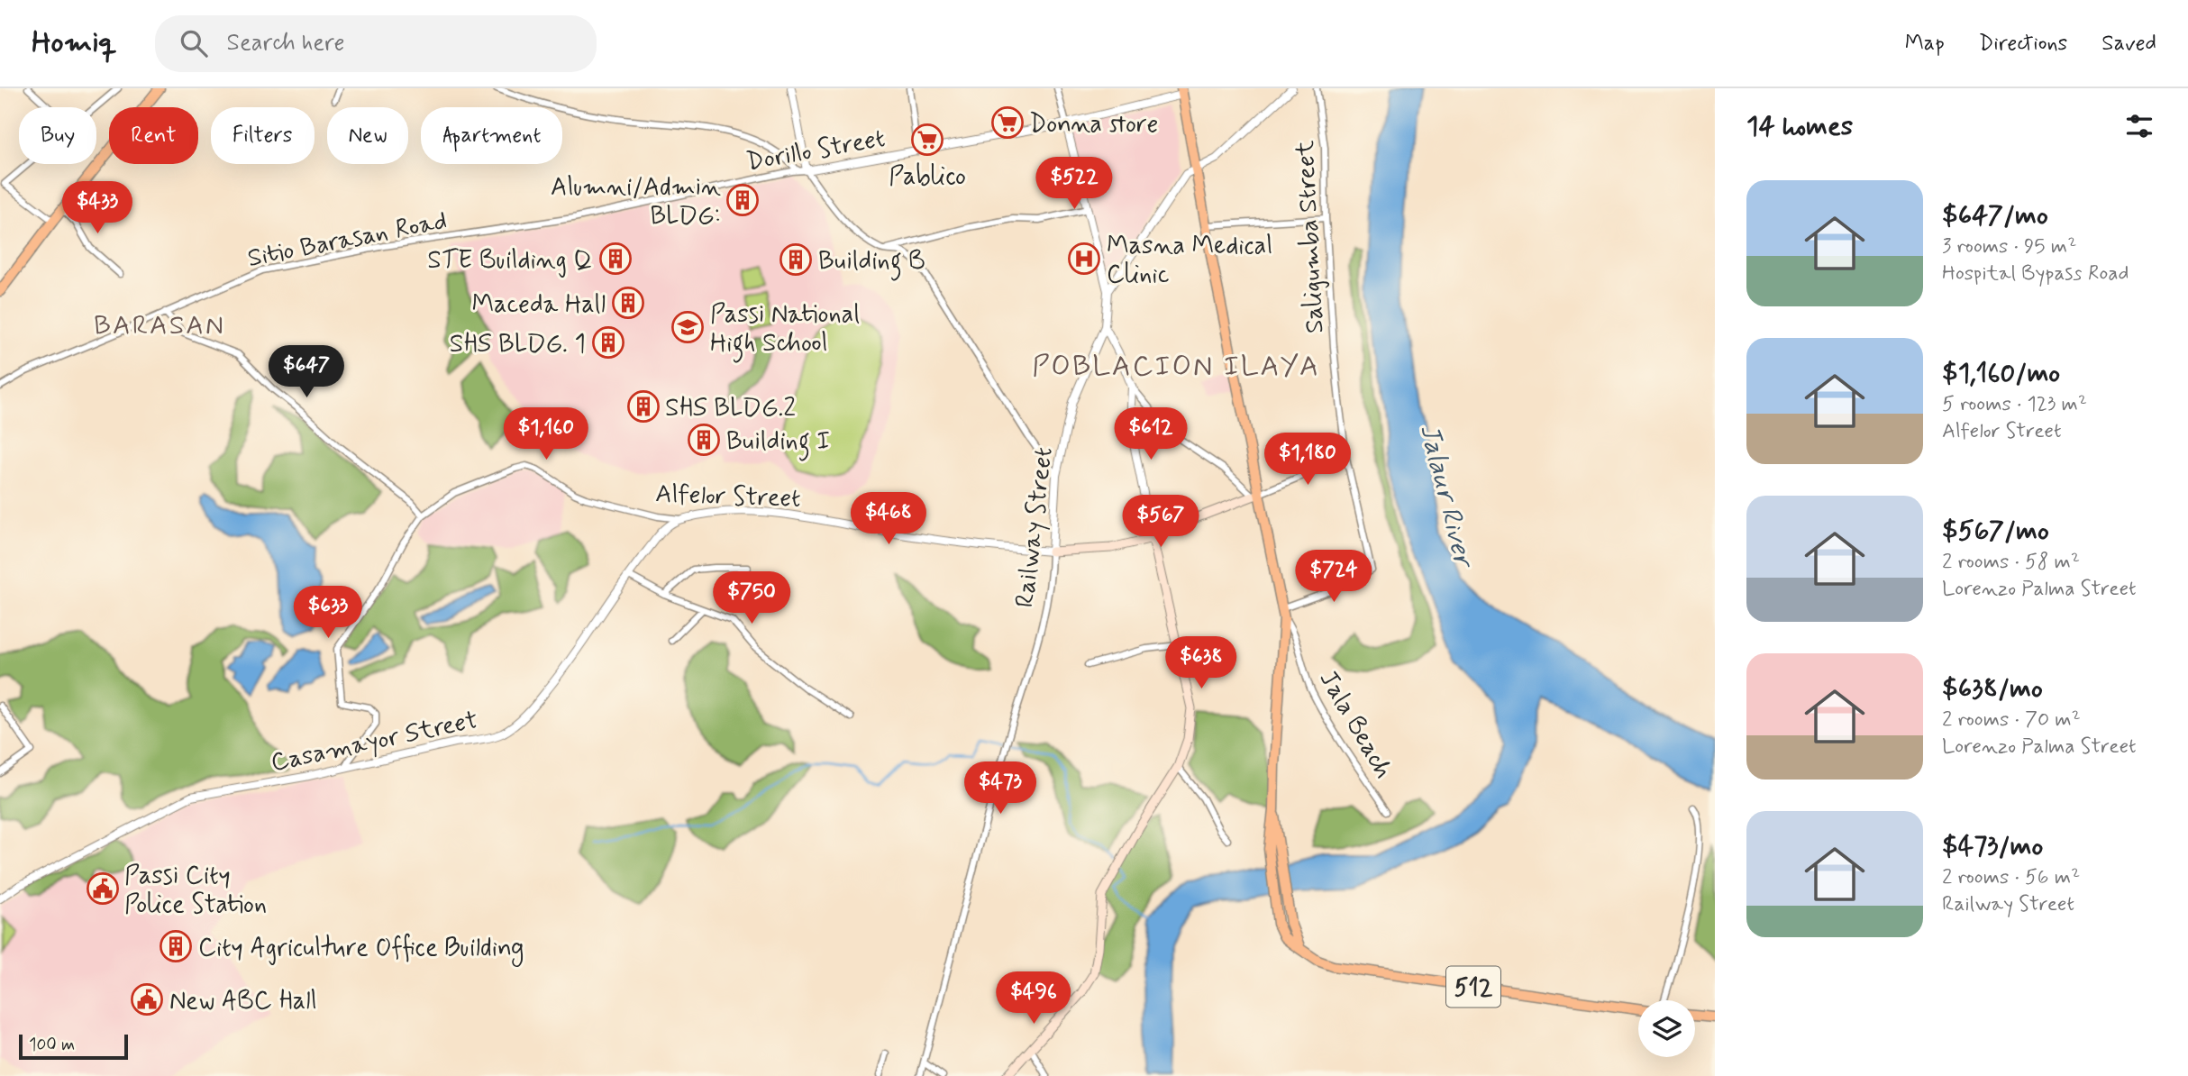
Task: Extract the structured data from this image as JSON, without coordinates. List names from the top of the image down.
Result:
{
  "streets": {
    "main road": ["512"],
    "street": [
      "Dorillo Street",
      "Saligumba Street",
      "Sitio Barasan Road",
      "Alfelor Street",
      "Railway Street",
      "Jala Beach",
      "Casamayor Street"
    ]
  },
  "crossings": [
    ["Dorillo Street", "Sitio Barasan Road"],
    ["Dorillo Street", "512"],
    ["Saligumba Street", "Jala Beach"],
    ["Saligumba Street", "512"],
    ["Alfelor Street", "Railway Street"],
    ["Alfelor Street", "Casamayor Street"],
    ["Railway Street", "512"],
    ["Jala Beach", "512"]
  ],
  "districts": ["BARASAN", "POBLACION ILAYA"],
  "water": ["Jalaur River"],
  "places": {
    "supermarket": ["Donna store", "Pablico"],
    "building": [
      "Alumni/Admin BLDG:",
      "STE Building Q",
      "Building B",
      "Maceda Hall",
      "SHS BLDG. 1",
      "SHS BLDG.2",
      "Building I",
      "City Agriculture Office Building"
    ],
    "hospital": ["Masna Medical Clinic"],
    "school or university": ["Passi National High School"],
    "public building": ["Passi City Police Station", "New ABC Hall"]
  },
  "scale_bar": "100 m",
  "page": {
    "header": "Homiq",
    "search": "Search here",
    "nav": ["Map", "Directions", "Saved"],
    "heading": "14 homes",
    "chip": [
      "Buy",
      "Rent",
      "Filters",
      "New",
      "Apartment"
    ],
    "price": [
      "$522",
      "$433",
      "$647",
      "$1,160",
      "$612",
      "$1,180",
      "$468",
      "$567",
      "$724",
      "$750",
      "$633",
      "$638",
      "$473",
      "$496"
    ],
    "list": [
      {
        "name": "$647/mo",
        "note": "3 rooms · 95 m² · Hospital Bypass Road"
      },
      {
        "name": "$1,160/mo",
        "note": "5 rooms · 123 m² · Alfelor Street"
      },
      {
        "name": "$567/mo",
        "note": "2 rooms · 58 m² · Lorenzo Palma Street"
      },
      {
        "name": "$638/mo",
        "note": "2 rooms · 70 m² · Lorenzo Palma Street"
      },
      {
        "name": "$473/mo",
        "note": "2 rooms · 56 m² · Railway Street"
      }
    ],
    "scale": "100 m"
  }
}
